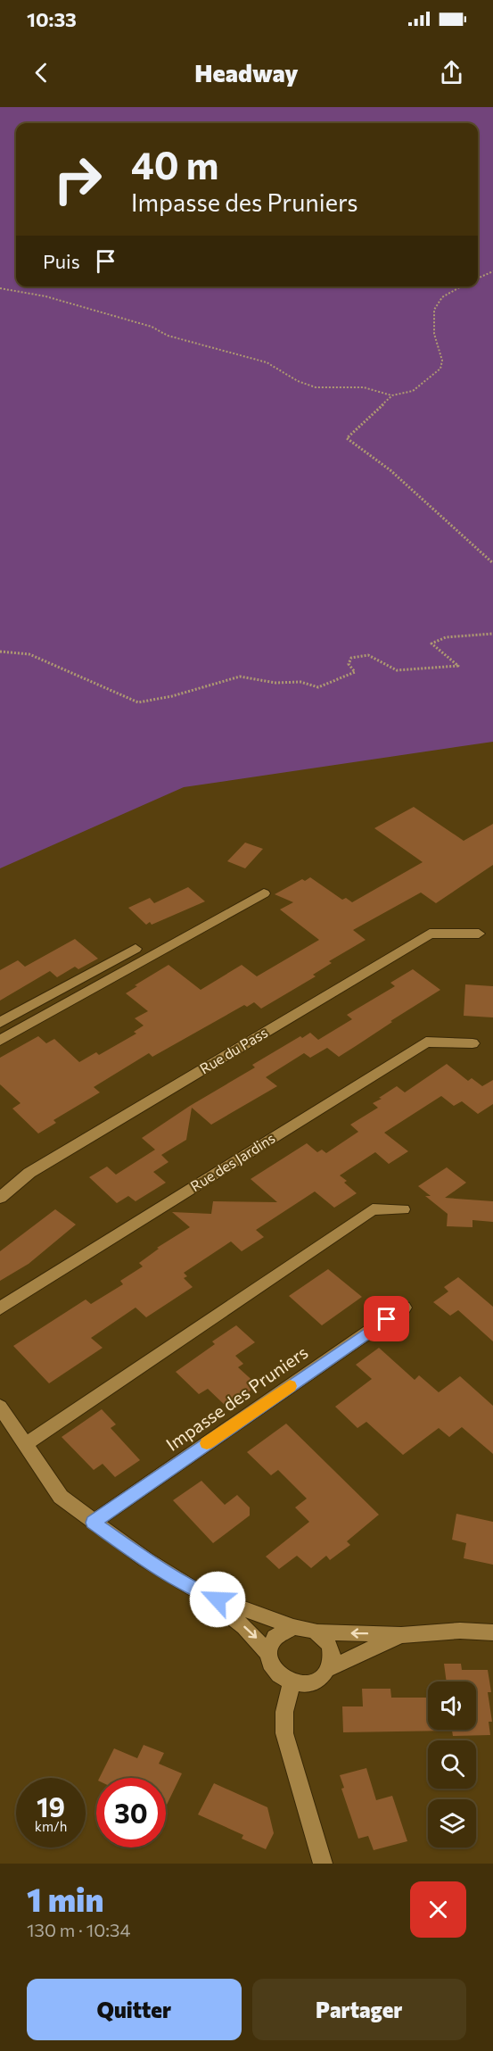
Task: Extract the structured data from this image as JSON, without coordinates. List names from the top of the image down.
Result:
{
  "streets": {
    "street": ["Rue du Pass", "Rue des Jardins", "Impasse des Pruniers"]
  },
  "page": {
    "status": "10:33",
    "header": "Headway",
    "turn": ["40 m", "Impasse des Pruniers"],
    "then": "Puis",
    "speed": "19 km/h",
    "limit": "30",
    "heading": ["1 min", "130 m · 10:34"],
    "buttons": ["Quitter", "Partager"]
  }
}
